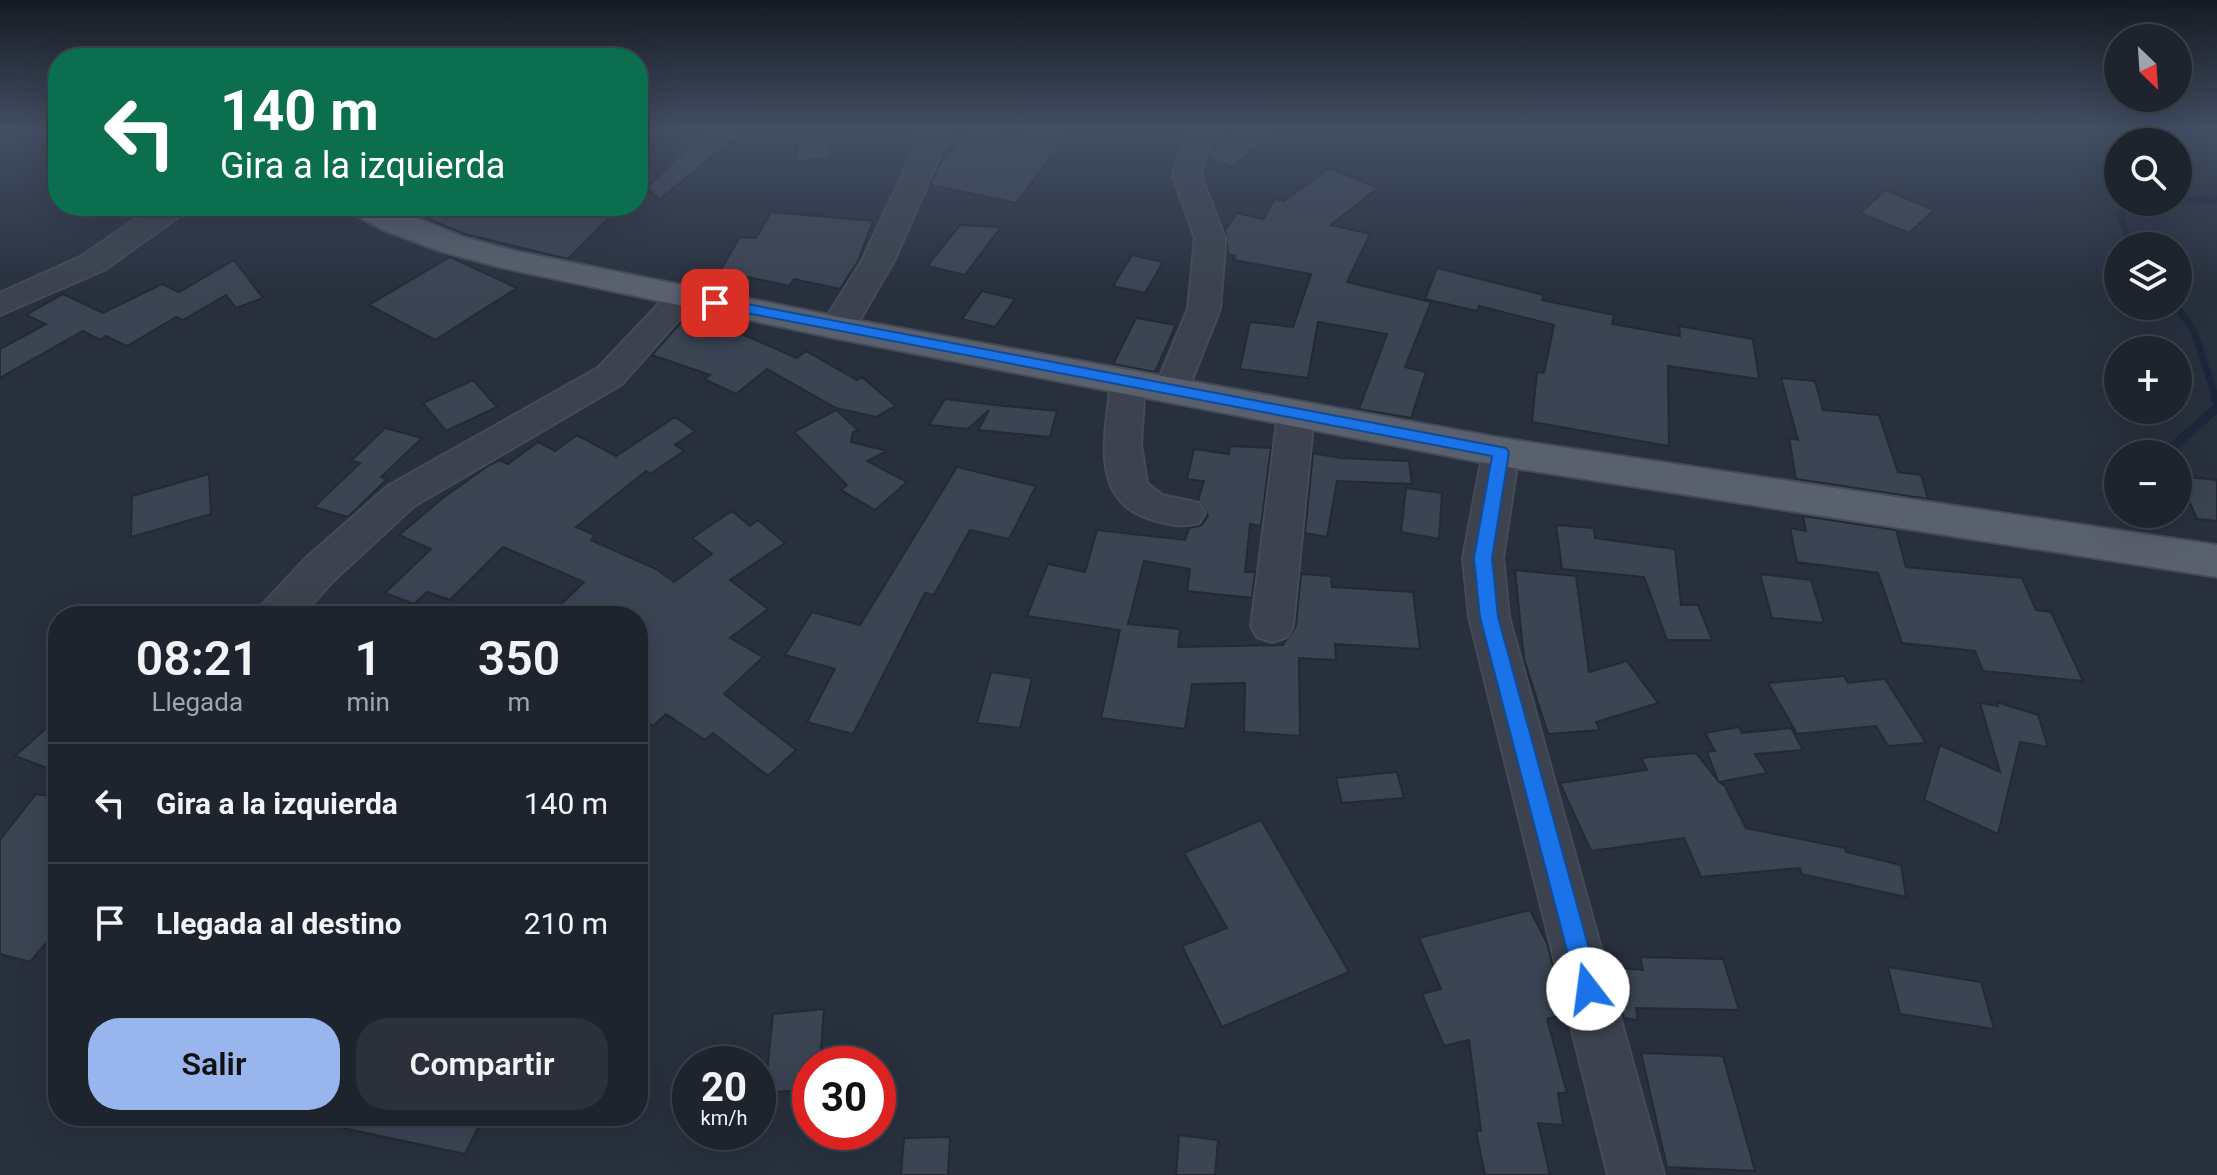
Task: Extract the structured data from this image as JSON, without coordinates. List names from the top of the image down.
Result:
{
  "north": "bottom right",
  "page": {
    "map_buttons": ["+", "−"],
    "turn": ["140 m", "Gira a la izquierda"],
    "eta": [
      "08:21",
      "Llegada",
      "1",
      "min",
      "350",
      "m"
    ],
    "list": [
      {
        "name": "Gira a la izquierda",
        "value": "140 m"
      },
      {
        "name": "Llegada al destino",
        "value": "210 m"
      }
    ],
    "buttons": ["Salir", "Compartir"],
    "speed": "20 km/h",
    "limit": "30"
  }
}
